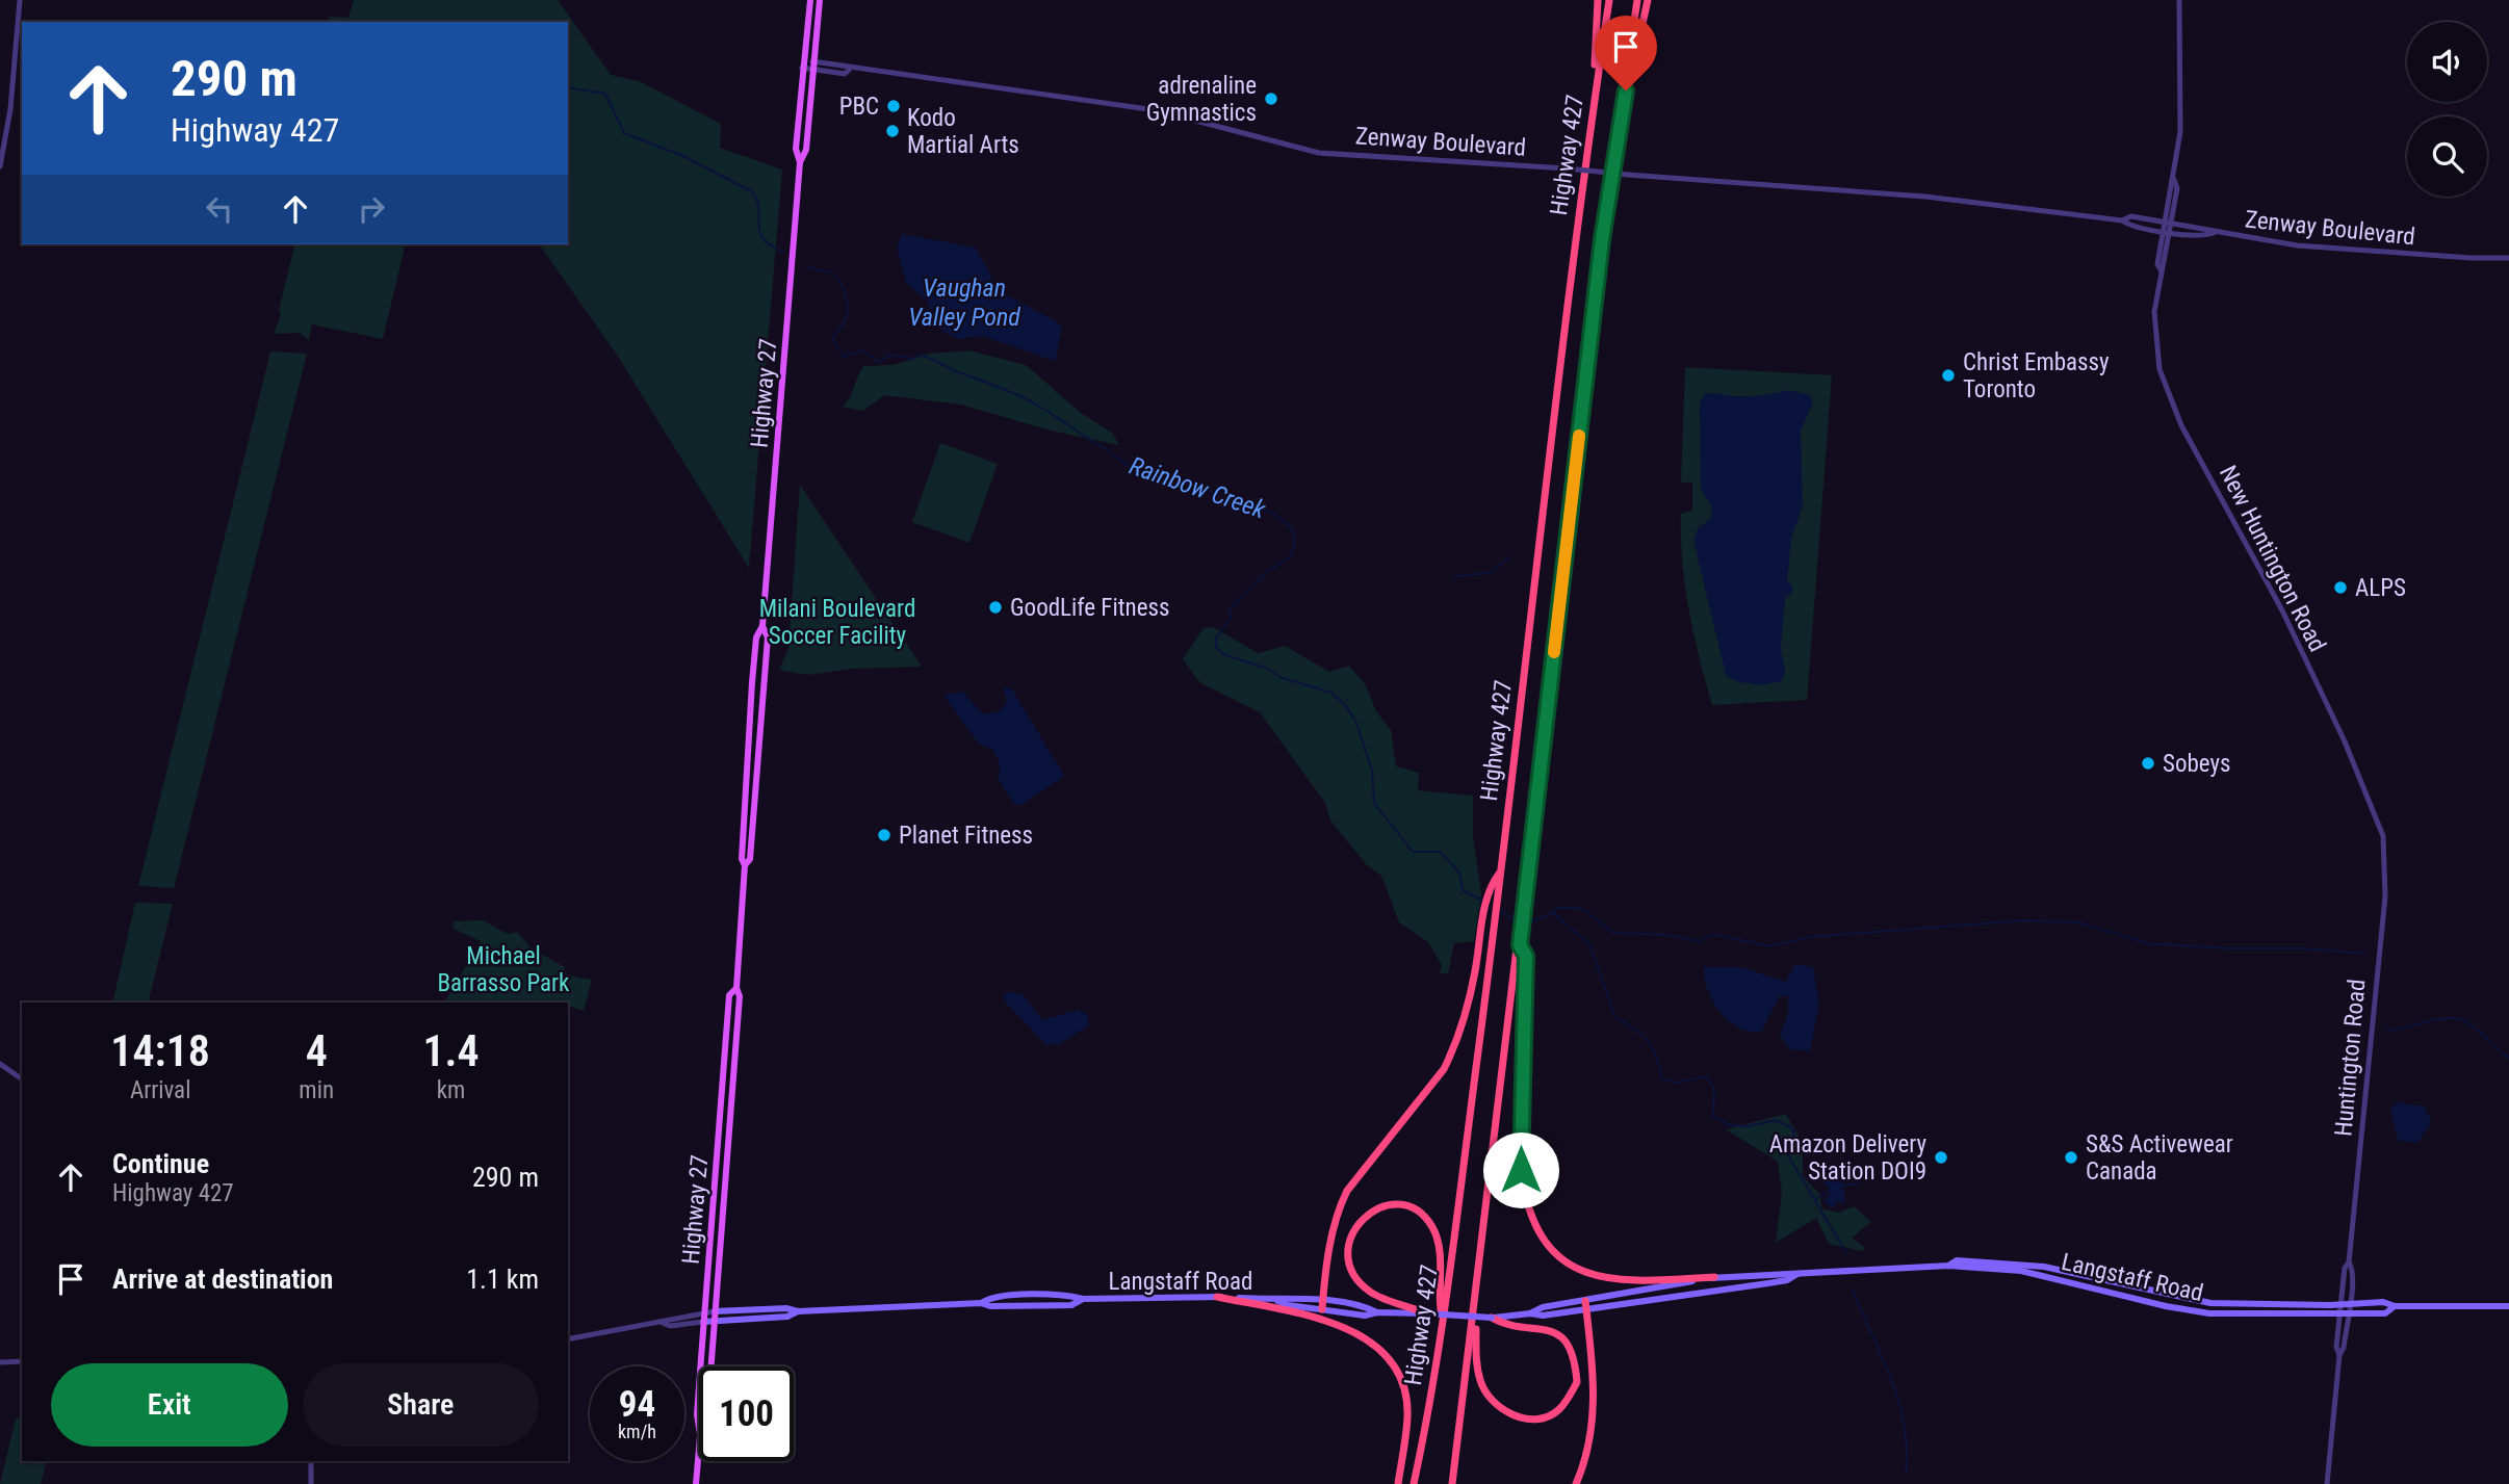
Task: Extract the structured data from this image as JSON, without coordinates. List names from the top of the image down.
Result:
{
  "streets": {
    "highway": ["Highway 427"],
    "main road": ["Highway 27", "Langstaff Road"],
    "street": ["Zenway Boulevard", "New Huntington Road", "Huntington Road"]
  },
  "crossings": [
    ["Zenway Boulevard", "Highway 27"],
    ["Zenway Boulevard", "New Huntington Road"],
    ["Highway 27", "Langstaff Road"],
    ["New Huntington Road", "Huntington Road"],
    ["Huntington Road", "Langstaff Road"]
  ],
  "water": ["Vaughan Valley Pond", "Rainbow Creek"],
  "parks": ["Milani Boulevard Soccer Facility", "Michael Barrasso Park"],
  "places": [
    "adrenaline Gymnastics",
    "PBC",
    "Kodo Martial Arts",
    "Christ Embassy Toronto",
    "ALPS",
    "GoodLife Fitness",
    "Sobeys",
    "Planet Fitness",
    "Amazon Delivery Station DOI9",
    "S&S Activewear Canada"
  ],
  "page": {
    "turn": ["290 m", "Highway 427"],
    "eta": [
      "14:18",
      "Arrival",
      "4",
      "min",
      "1.4",
      "km"
    ],
    "list": [
      {
        "name": "Continue",
        "note": "Highway 427",
        "value": "290 m"
      },
      {
        "name": "Arrive at destination",
        "value": "1.1 km"
      }
    ],
    "buttons": ["Exit", "Share"],
    "speed": "94 km/h",
    "limit": "100"
  }
}
